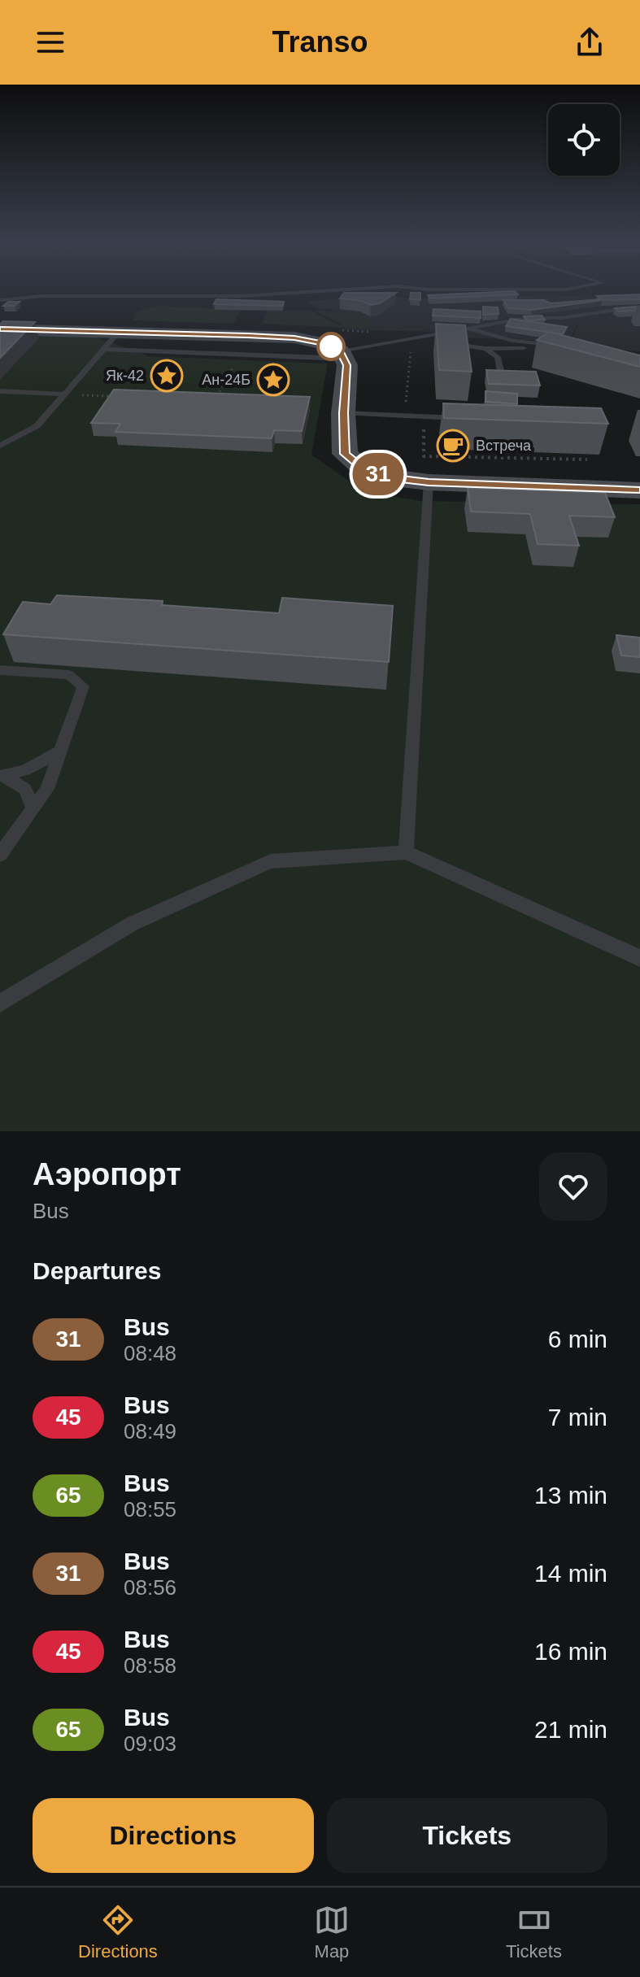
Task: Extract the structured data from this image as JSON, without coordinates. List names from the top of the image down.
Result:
{
  "places": {
    "place": ["Як-42", "Ан-24Б"],
    "cafe": ["Встреча"]
  },
  "lines": ["bus line 31"],
  "page": {
    "header": "Transo",
    "on_map": "31",
    "heading": [
      ["Аэропорт", "Bus"],
      "Departures"
    ],
    "list": [
      {
        "mark": "31",
        "name": "Bus",
        "note": "08:48",
        "value": "6 min"
      },
      {
        "mark": "45",
        "name": "Bus",
        "note": "08:49",
        "value": "7 min"
      },
      {
        "mark": "65",
        "name": "Bus",
        "note": "08:55",
        "value": "13 min"
      },
      {
        "mark": "31",
        "name": "Bus",
        "note": "08:56",
        "value": "14 min"
      },
      {
        "mark": "45",
        "name": "Bus",
        "note": "08:58",
        "value": "16 min"
      },
      {
        "mark": "65",
        "name": "Bus",
        "note": "09:03",
        "value": "21 min"
      }
    ],
    "buttons": ["Directions", "Tickets"],
    "tabs": ["Directions", "Map", "Tickets"]
  }
}
